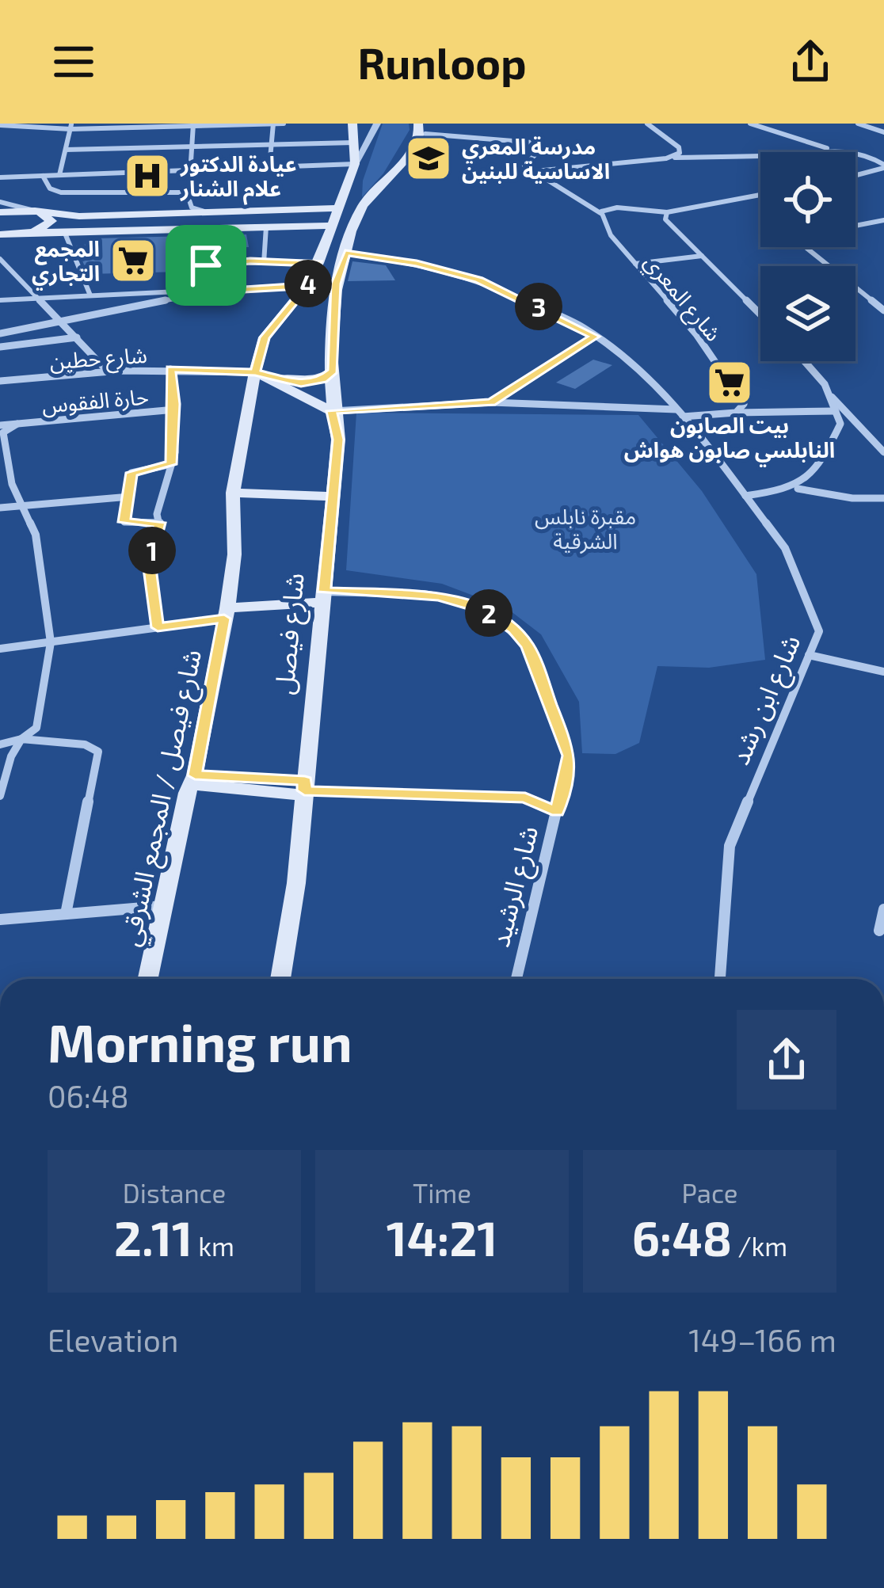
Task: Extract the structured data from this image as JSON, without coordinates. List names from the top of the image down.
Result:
{
  "streets": {
    "main road": ["شارع فيصل", "شارع فيصل / المجمع الشرقي"],
    "street": [
      "شارع المعري",
      "شارع حطين",
      "حارة الفقوس",
      "شارع ابن رشد",
      "شارع الرشيد"
    ]
  },
  "crossings": [
    ["شارع حطين", "شارع فيصل / المجمع الشرقي"],
    ["شارع فيصل", "شارع ابن رشد"],
    ["شارع فيصل", "شارع الرشيد"]
  ],
  "parks": ["مقبرة نابلس الشرقية"],
  "places": {
    "school or university": ["مدرسة المعري الاساسية للبنين"],
    "hospital": ["عيادة الدكتور علام الشنار"],
    "supermarket": ["المجمع التجاري", "بيت الصابون النابلسي صابون هواش"]
  },
  "page": {
    "header": "Runloop",
    "pins": [
      "4",
      "3",
      "1",
      "2"
    ],
    "heading": ["Morning run", "06:48"],
    "stats": [
      ["Distance", "2.11 km"],
      ["Time", "14:21"],
      ["Pace", "6:48 /km"]
    ],
    "chart": ["Elevation", "149–166 m"]
  }
}
